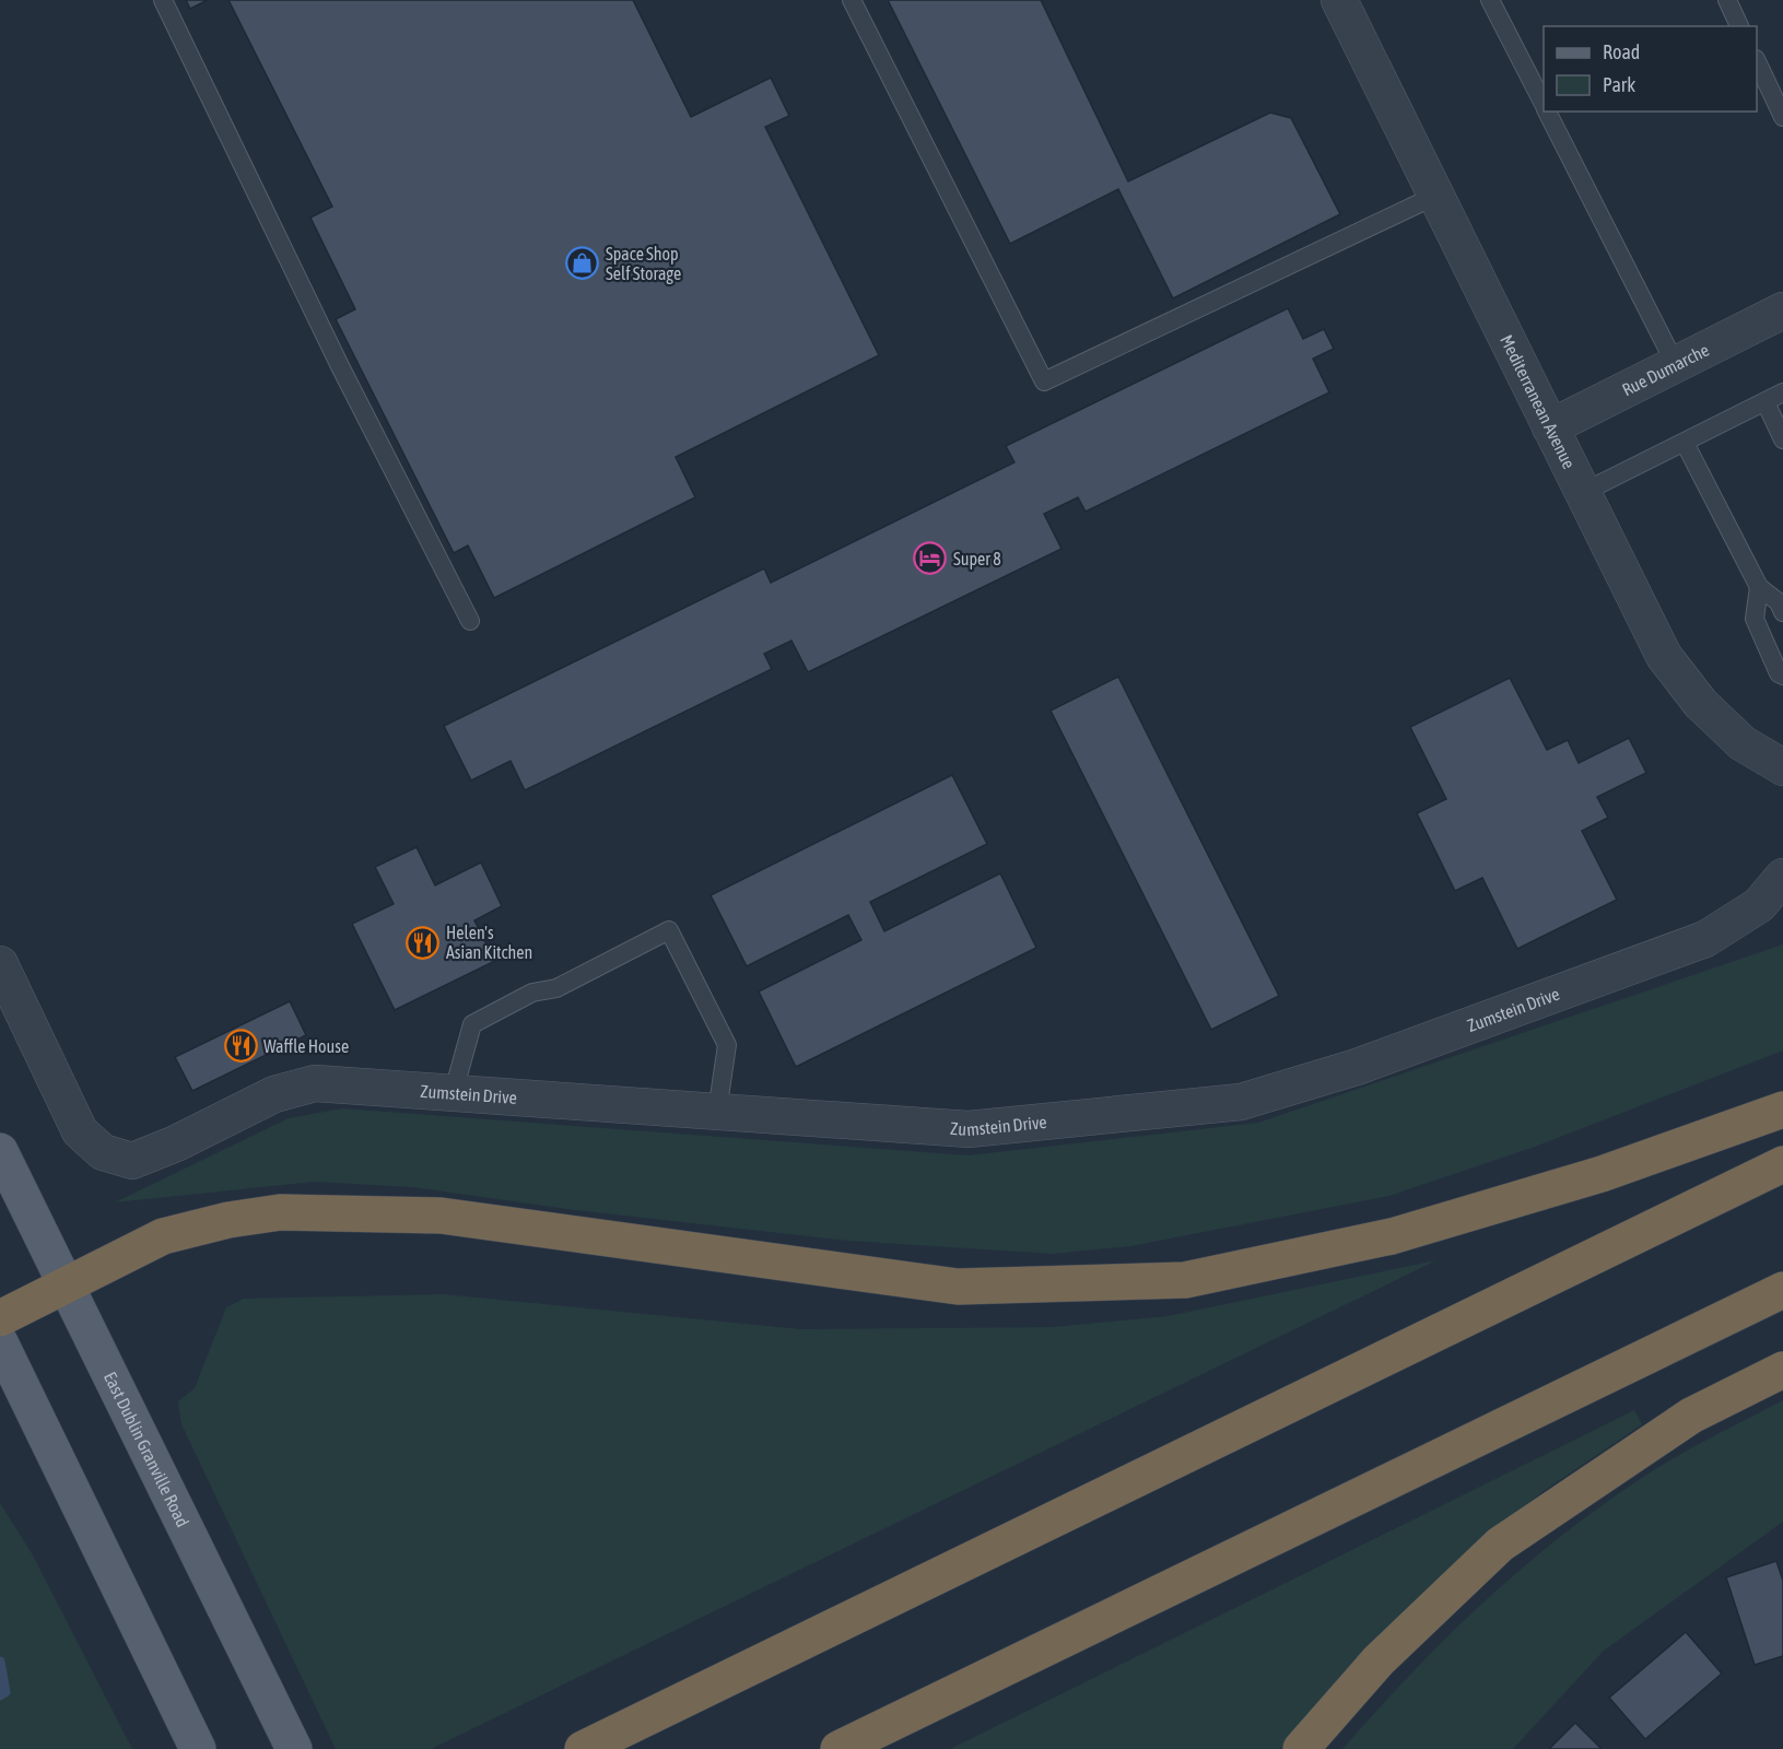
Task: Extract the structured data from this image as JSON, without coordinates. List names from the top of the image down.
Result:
{
  "streets": {
    "main road": ["East Dublin Granville Road"],
    "street": ["Rue Dumarche", "Mediterranean Avenue", "Zumstein Drive"]
  },
  "crossings": [
    ["Rue Dumarche", "Mediterranean Avenue"]
  ],
  "places": {
    "shop": ["Space Shop Self Storage"],
    "hotel": ["Super 8"],
    "restaurant": ["Helen's Asian Kitchen", "Waffle House"]
  },
  "legend": ["Road", "Park"]
}
